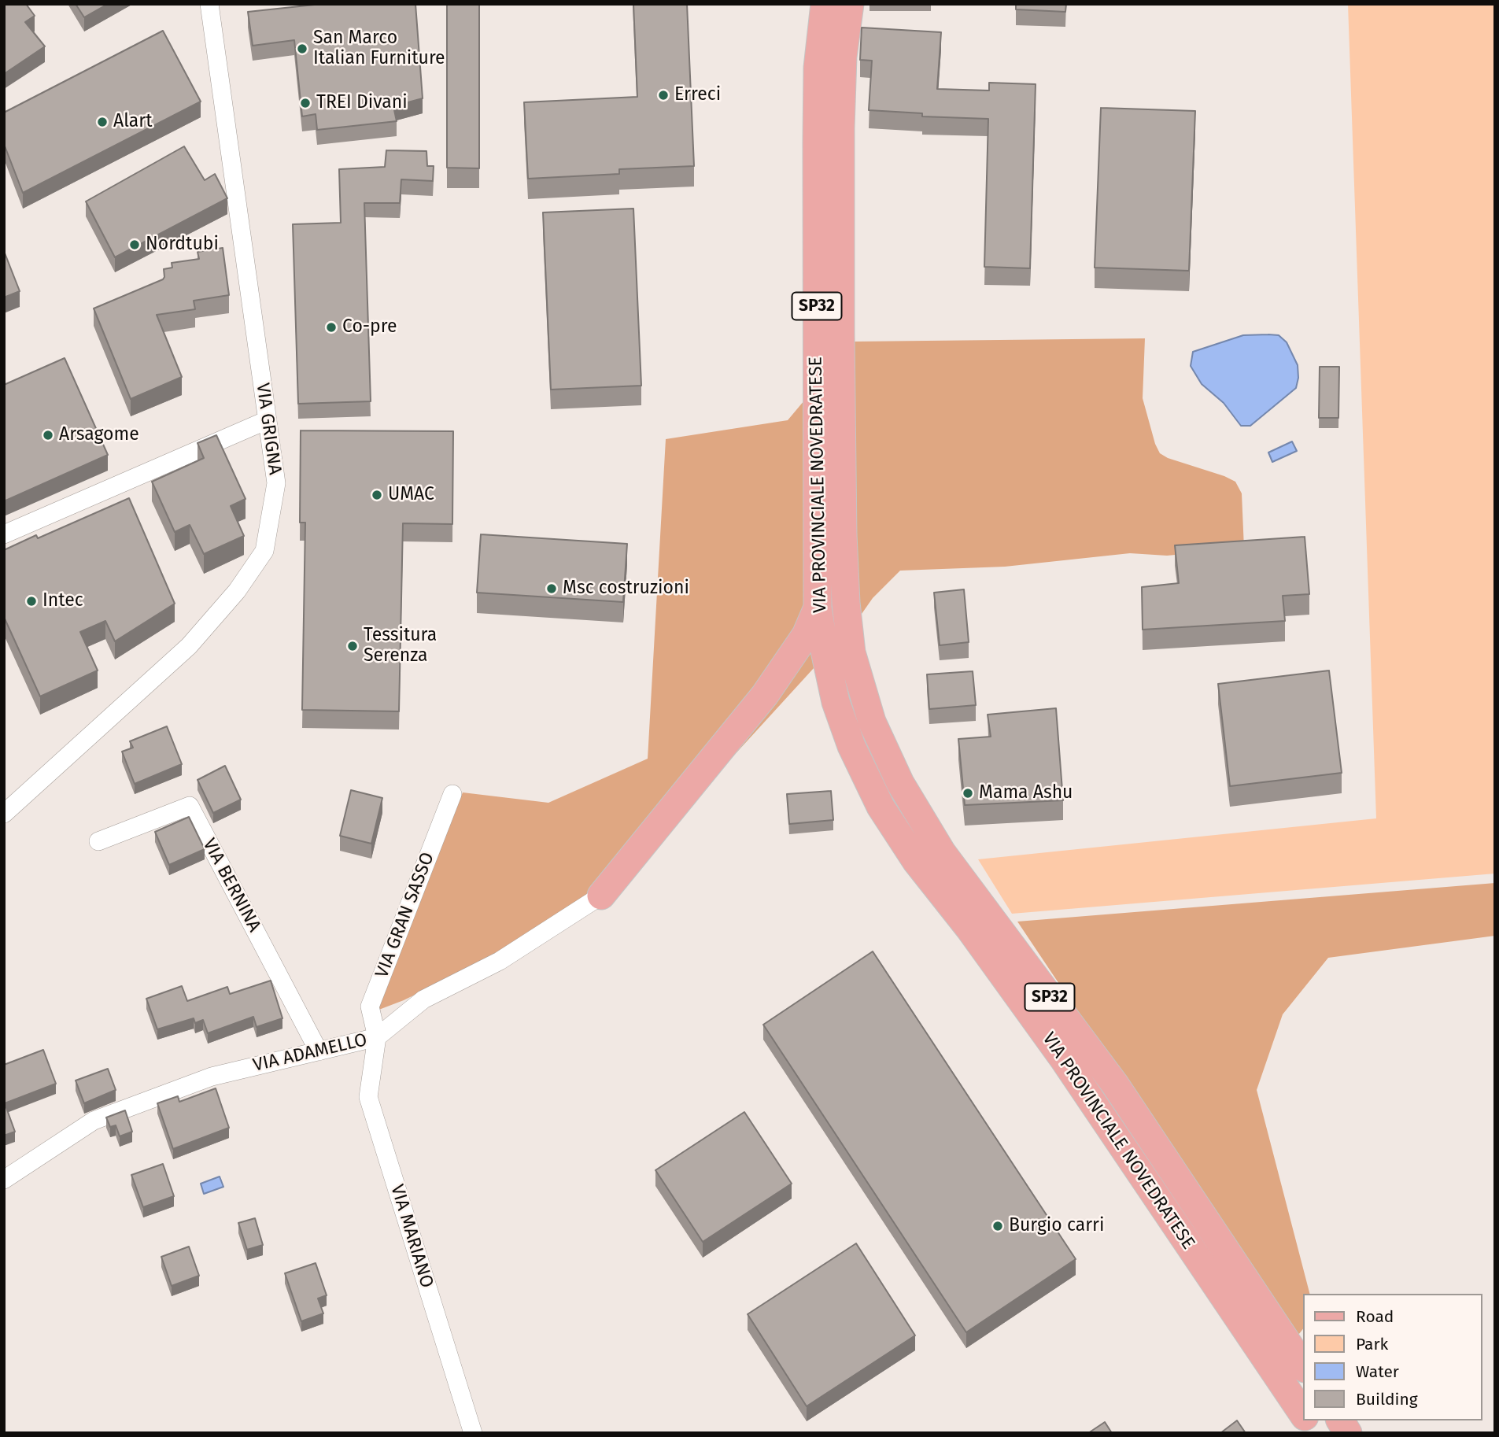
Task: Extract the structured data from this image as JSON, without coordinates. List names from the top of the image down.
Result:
{
  "streets": {
    "main road": ["SP32", "VIA PROVINCIALE NOVEDRATESE"],
    "street": [
      "VIA GRIGNA",
      "VIA BERNINA",
      "VIA GRAN SASSO",
      "VIA ADAMELLO",
      "VIA MARIANO"
    ]
  },
  "crossings": [
    ["VIA BERNINA", "VIA ADAMELLO"],
    ["VIA GRAN SASSO", "VIA ADAMELLO"],
    ["VIA GRAN SASSO", "VIA MARIANO"],
    ["VIA ADAMELLO", "VIA MARIANO"]
  ],
  "places": [
    "San Marco Italian Furniture",
    "Erreci",
    "TREI Divani",
    "Alart",
    "Nordtubi",
    "Co-pre",
    "Arsagome",
    "UMAC",
    "Msc costruzioni",
    "Intec",
    "Tessitura Serenza",
    "Mama Ashu",
    "Burgio carri"
  ],
  "legend": [
    "Road",
    "Park",
    "Water",
    "Building"
  ]
}
